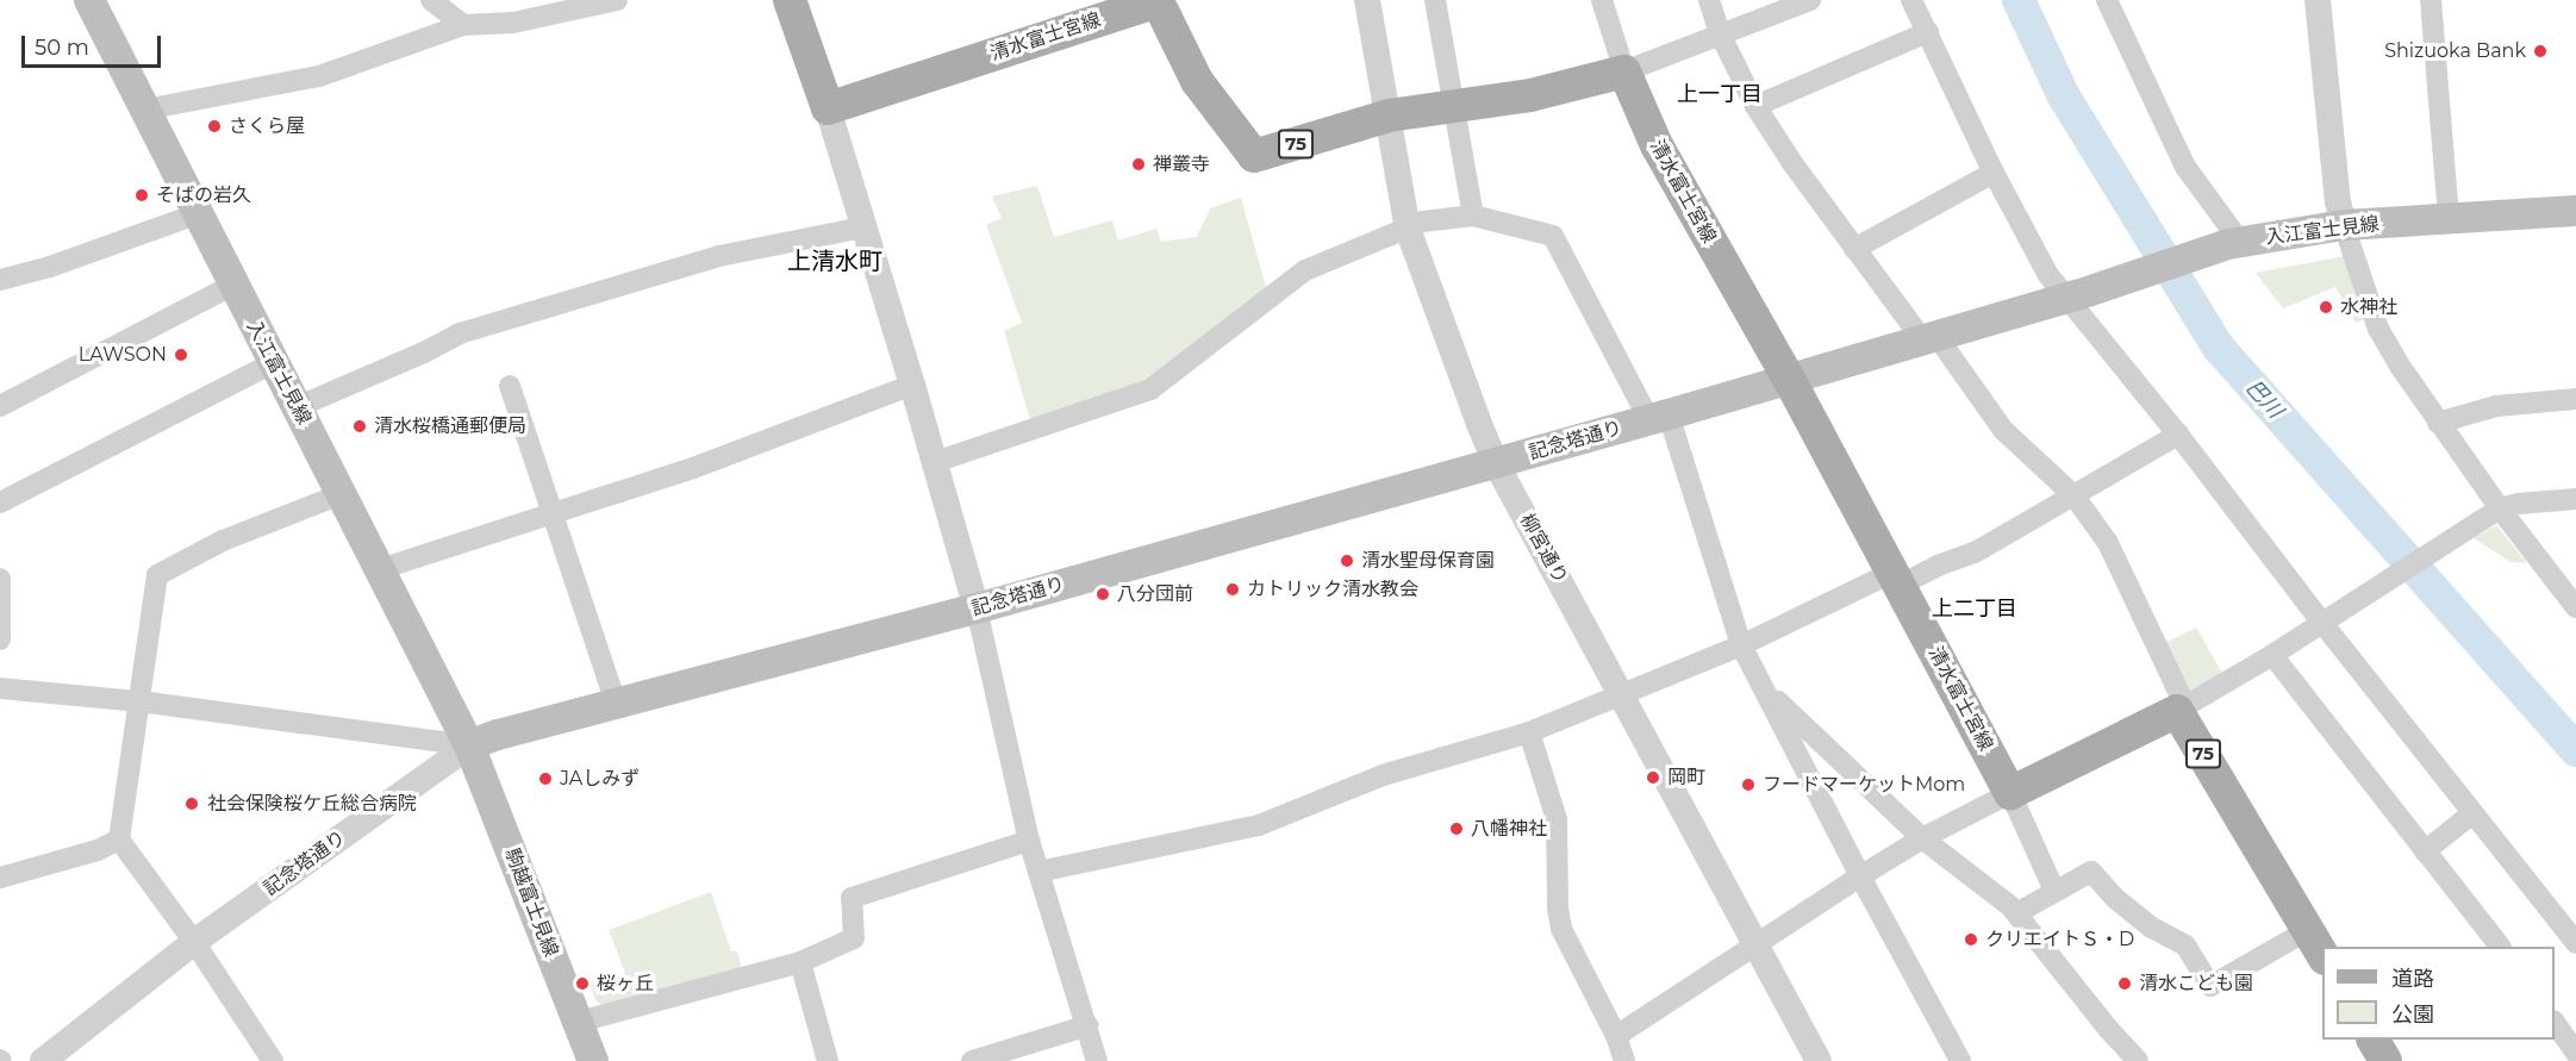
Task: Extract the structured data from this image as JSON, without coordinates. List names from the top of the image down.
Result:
{
  "streets": {
    "main road": [
      "清水富士宮線",
      "75",
      "入江富士見線",
      "記念塔通り",
      "駒越富士見線"
    ],
    "street": ["柳宮通り"]
  },
  "crossings": [
    ["清水富士宮線", "記念塔通り"],
    ["清水富士宮線", "柳宮通り"],
    ["入江富士見線", "記念塔通り"],
    ["入江富士見線", "駒越富士見線"],
    ["記念塔通り", "柳宮通り"],
    ["記念塔通り", "駒越富士見線"]
  ],
  "districts": ["上一丁目", "上清水町", "上二丁目"],
  "water": ["巴川"],
  "places": [
    "Shizuoka Bank",
    "さくら屋",
    "禅叢寺",
    "そばの岩久",
    "水神社",
    "LAWSON",
    "清水桜橋通郵便局",
    "清水聖母保育園",
    "カトリック清水教会",
    "八分団前",
    "岡町",
    "JAしみず",
    "フードマーケットMom",
    "社会保険桜ケ丘総合病院",
    "八幡神社",
    "クリエイトＳ・D",
    "桜ヶ丘",
    "清水こども園"
  ],
  "legend": ["道路", "公園"],
  "scale_bar": "50 m"
}
